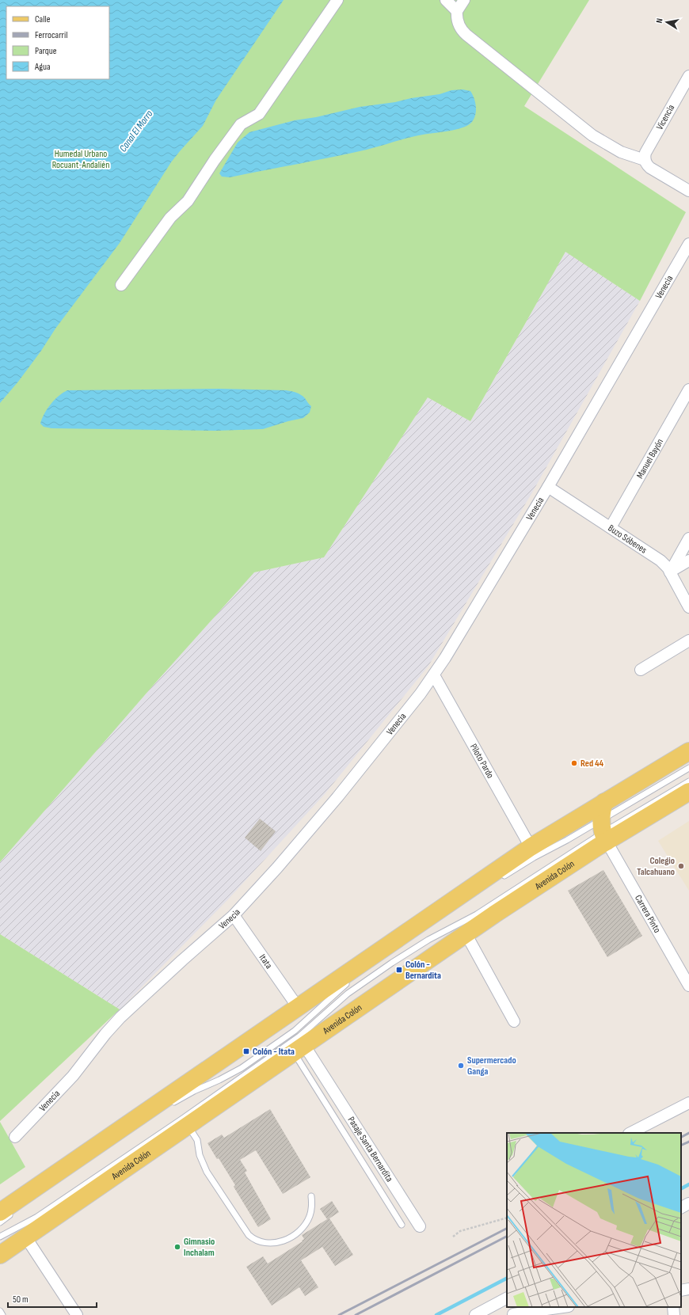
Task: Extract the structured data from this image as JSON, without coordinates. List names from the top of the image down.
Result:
{
  "streets": {
    "main road": ["Avenida Colón"],
    "street": [
      "Vicencia",
      "Venecia",
      "Manuel Bayón",
      "Buzo Sóbenes",
      "Piloto Pardo",
      "Carrera Pinto",
      "Itata",
      "Pasaje Santa Bernardita"
    ]
  },
  "crossings": [
    ["Venecia", "Buzo Sóbenes"],
    ["Venecia", "Piloto Pardo"],
    ["Venecia", "Itata"],
    ["Manuel Bayón", "Buzo Sóbenes"],
    ["Avenida Colón", "Carrera Pinto"],
    ["Avenida Colón", "Pasaje Santa Bernardita"]
  ],
  "water": ["Canal El Morro"],
  "parks": ["Humedal Urbano Rocuant-Andalién"],
  "places": {
    "other": [
      "Red 44",
      "Colegio Talcahuano",
      "Supermercado Ganga",
      "Gimnasio Inchalam"
    ],
    "transit": ["Colón - Bernardita", "Colón - Itata"]
  },
  "legend": [
    "Calle",
    "Ferrocarril",
    "Parque",
    "Agua"
  ],
  "scale_bar": "50 m",
  "north": "left"
}
